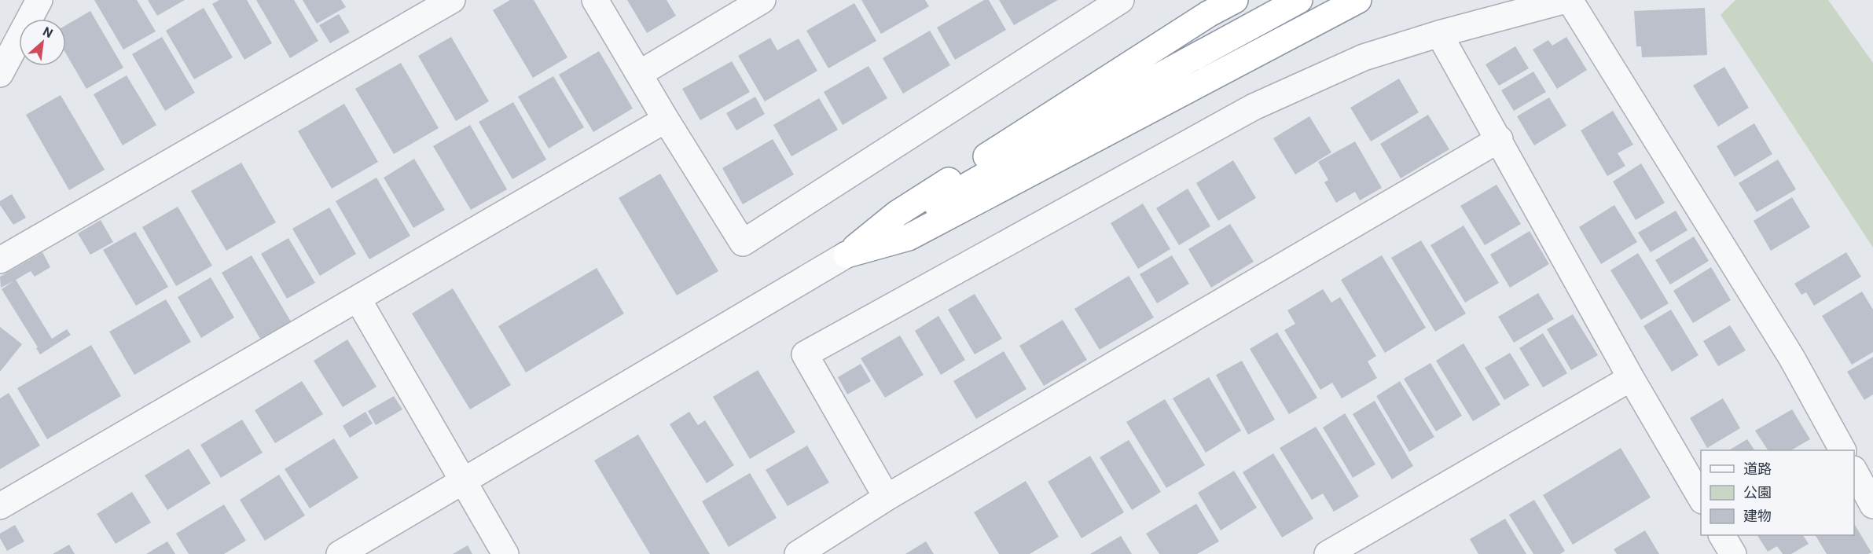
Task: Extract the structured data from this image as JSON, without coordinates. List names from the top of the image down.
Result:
{
  "legend": ["道路", "公園", "建物"],
  "north": "top right"
}
